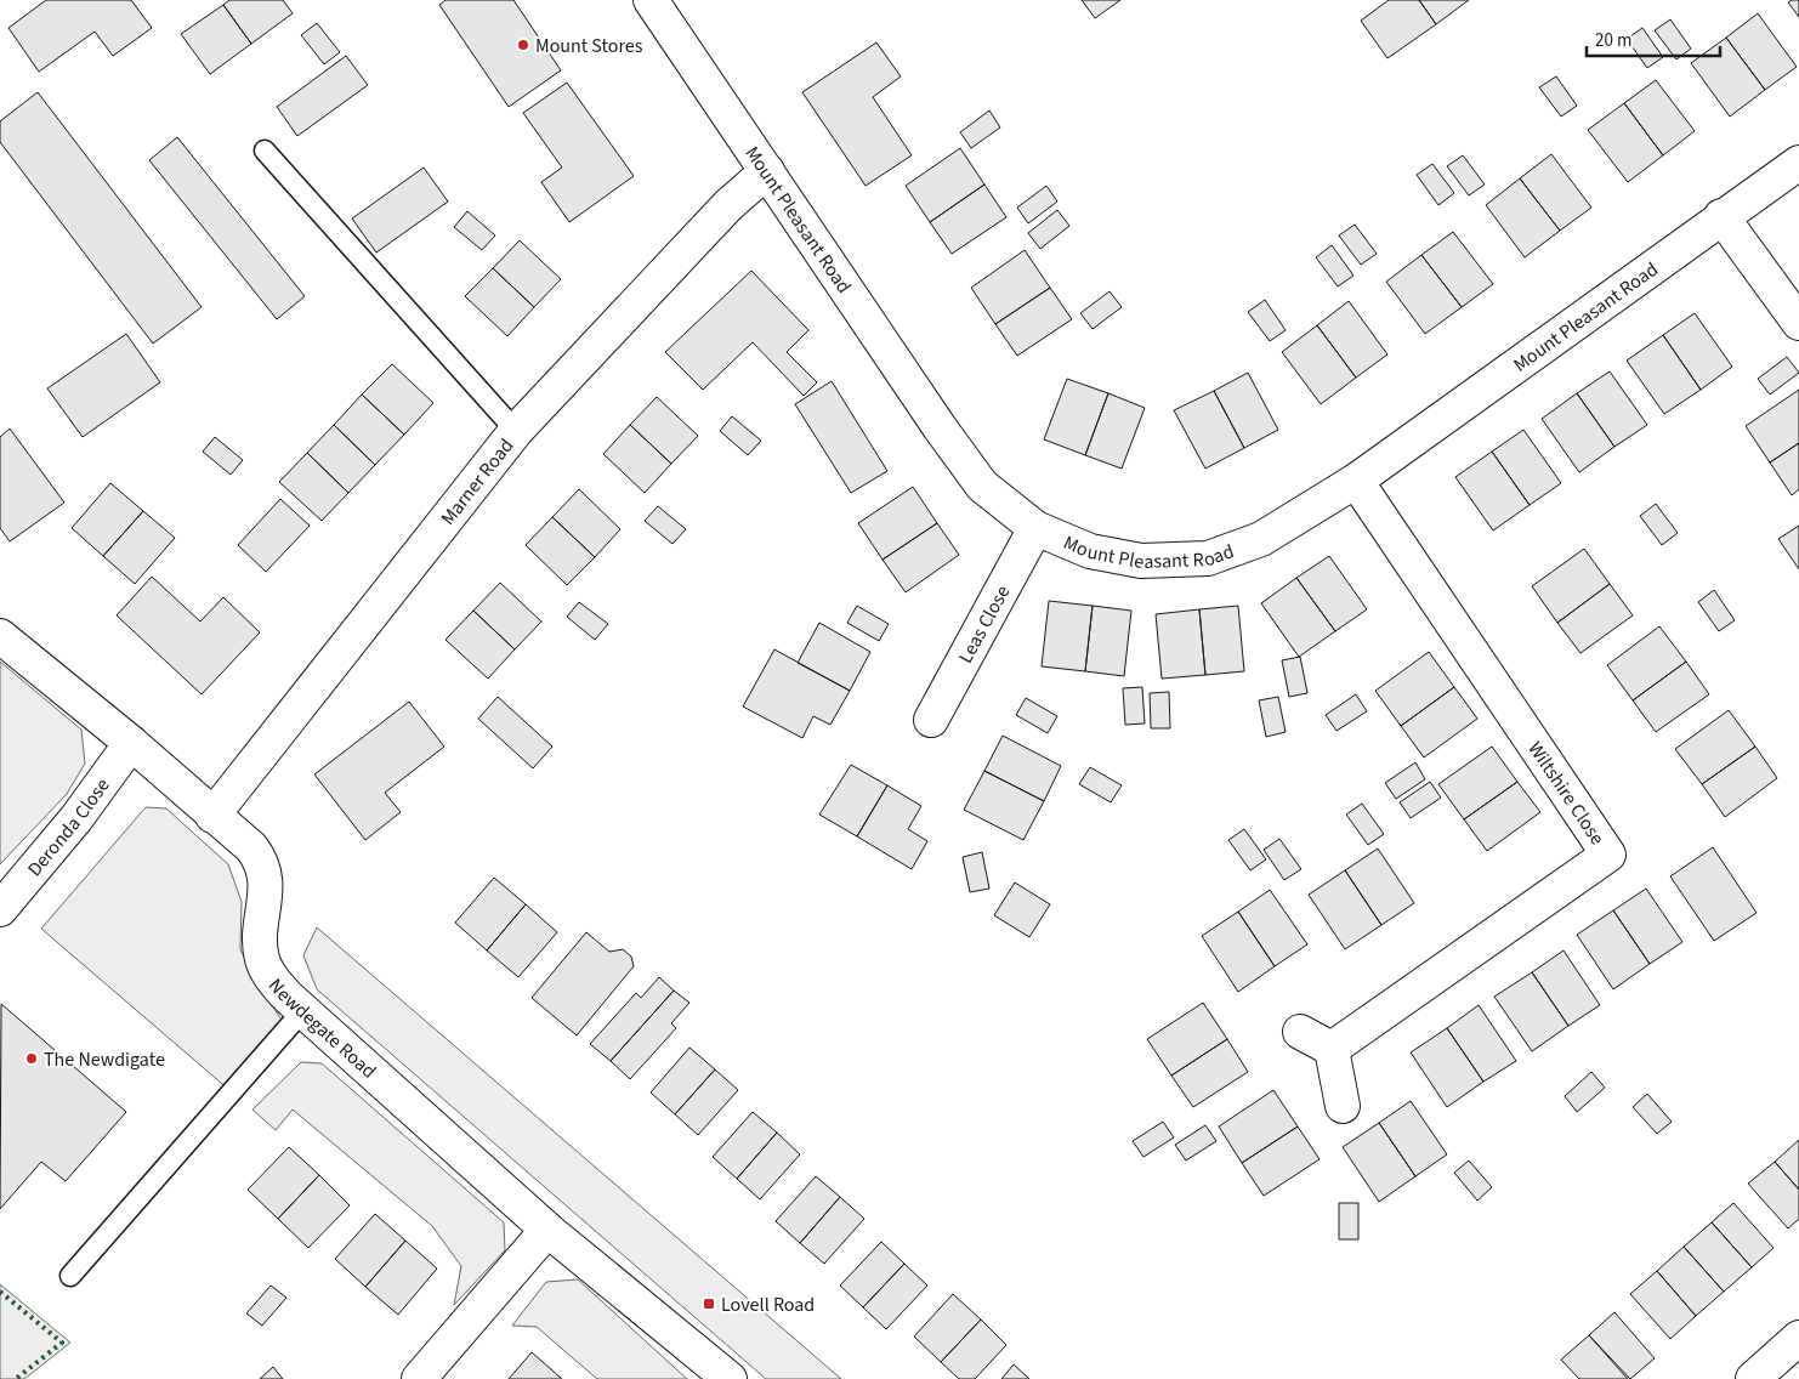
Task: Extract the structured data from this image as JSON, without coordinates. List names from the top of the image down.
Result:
{
  "streets": {
    "street": [
      "Mount Pleasant Road",
      "Marner Road",
      "Leas Close",
      "Wiltshire Close",
      "Deronda Close",
      "Newdegate Road"
    ]
  },
  "crossings": [
    ["Mount Pleasant Road", "Marner Road"],
    ["Mount Pleasant Road", "Leas Close"],
    ["Mount Pleasant Road", "Wiltshire Close"],
    ["Marner Road", "Newdegate Road"],
    ["Deronda Close", "Newdegate Road"]
  ],
  "places": {
    "other": ["Mount Stores", "The Newdigate"],
    "transit": ["Lovell Road"]
  },
  "scale_bar": "20 m"
}
